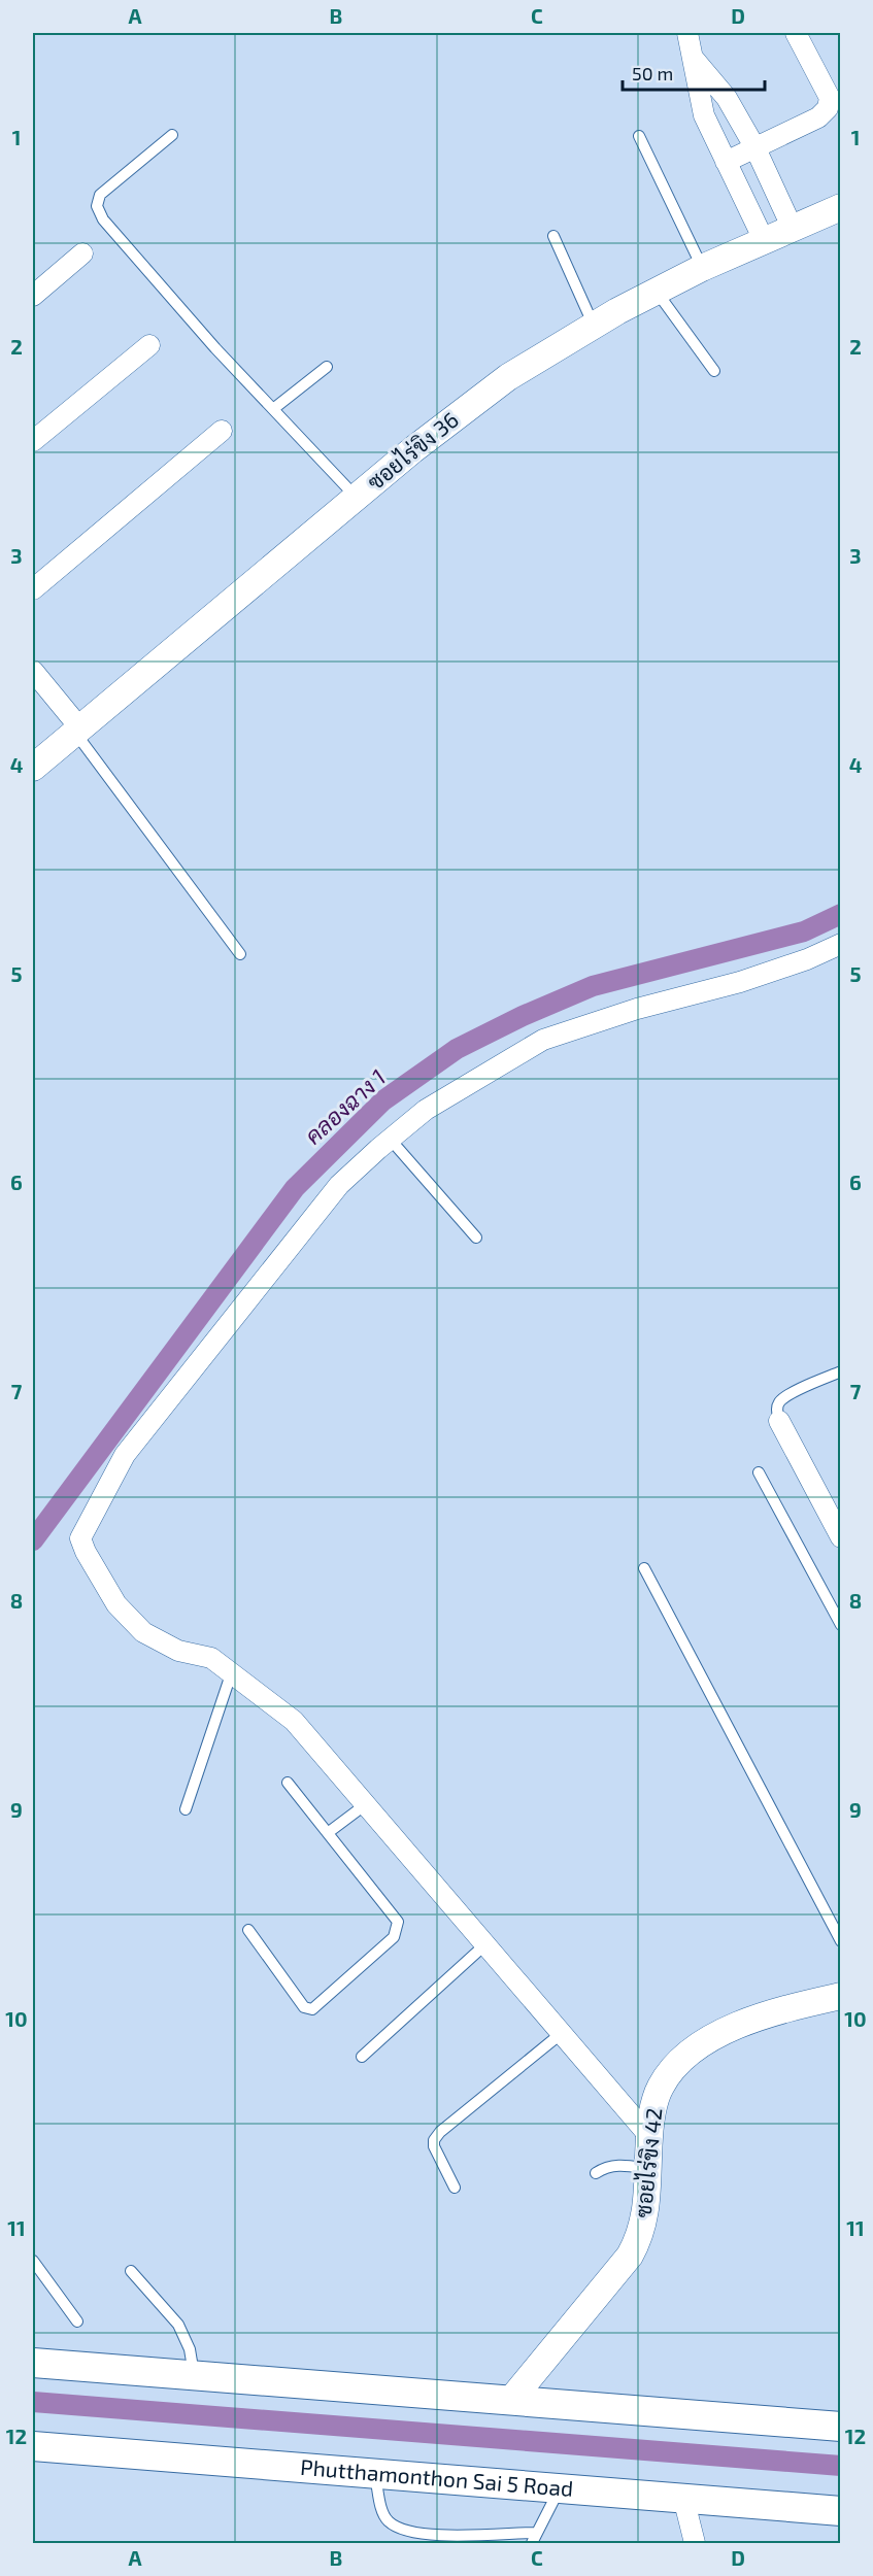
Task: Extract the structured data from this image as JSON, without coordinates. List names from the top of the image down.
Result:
{
  "streets": {
    "main road": ["Phutthamonthon Sai 5 Road"],
    "street": ["ซอยไร่ขิง 36", "ซอยไร่ขิง 42"]
  },
  "water": ["คลองฉาง 1"],
  "scale_bar": "50 m",
  "grid": {
    "columns": [
      "A",
      "B",
      "C",
      "D"
    ],
    "rows": [
      "1",
      "2",
      "3",
      "4",
      "5",
      "6",
      "7",
      "8",
      "9",
      "10",
      "11",
      "12"
    ]
  }
}
